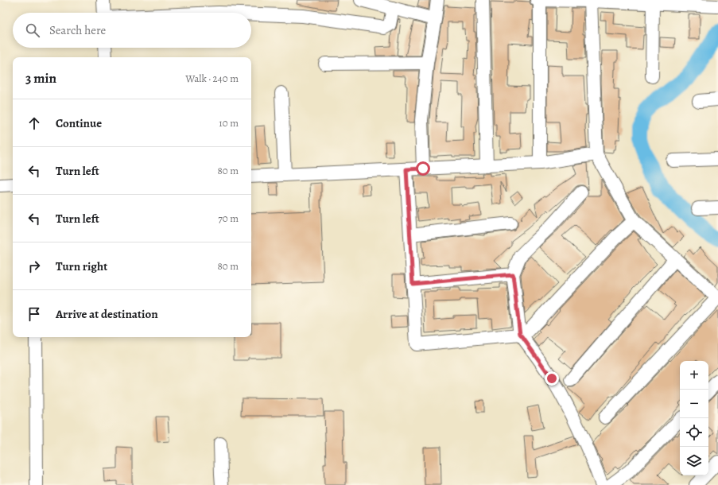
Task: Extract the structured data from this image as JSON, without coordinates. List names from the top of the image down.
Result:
{
  "page": {
    "search": "Search here",
    "heading": ["3 min", "Walk · 240 m"],
    "list": [
      ["Continue", "10 m"],
      ["Turn left", "80 m"],
      ["Turn left", "70 m"],
      ["Turn right", "80 m"],
      "Arrive at destination"
    ],
    "map_buttons": ["+", "−"]
  }
}
